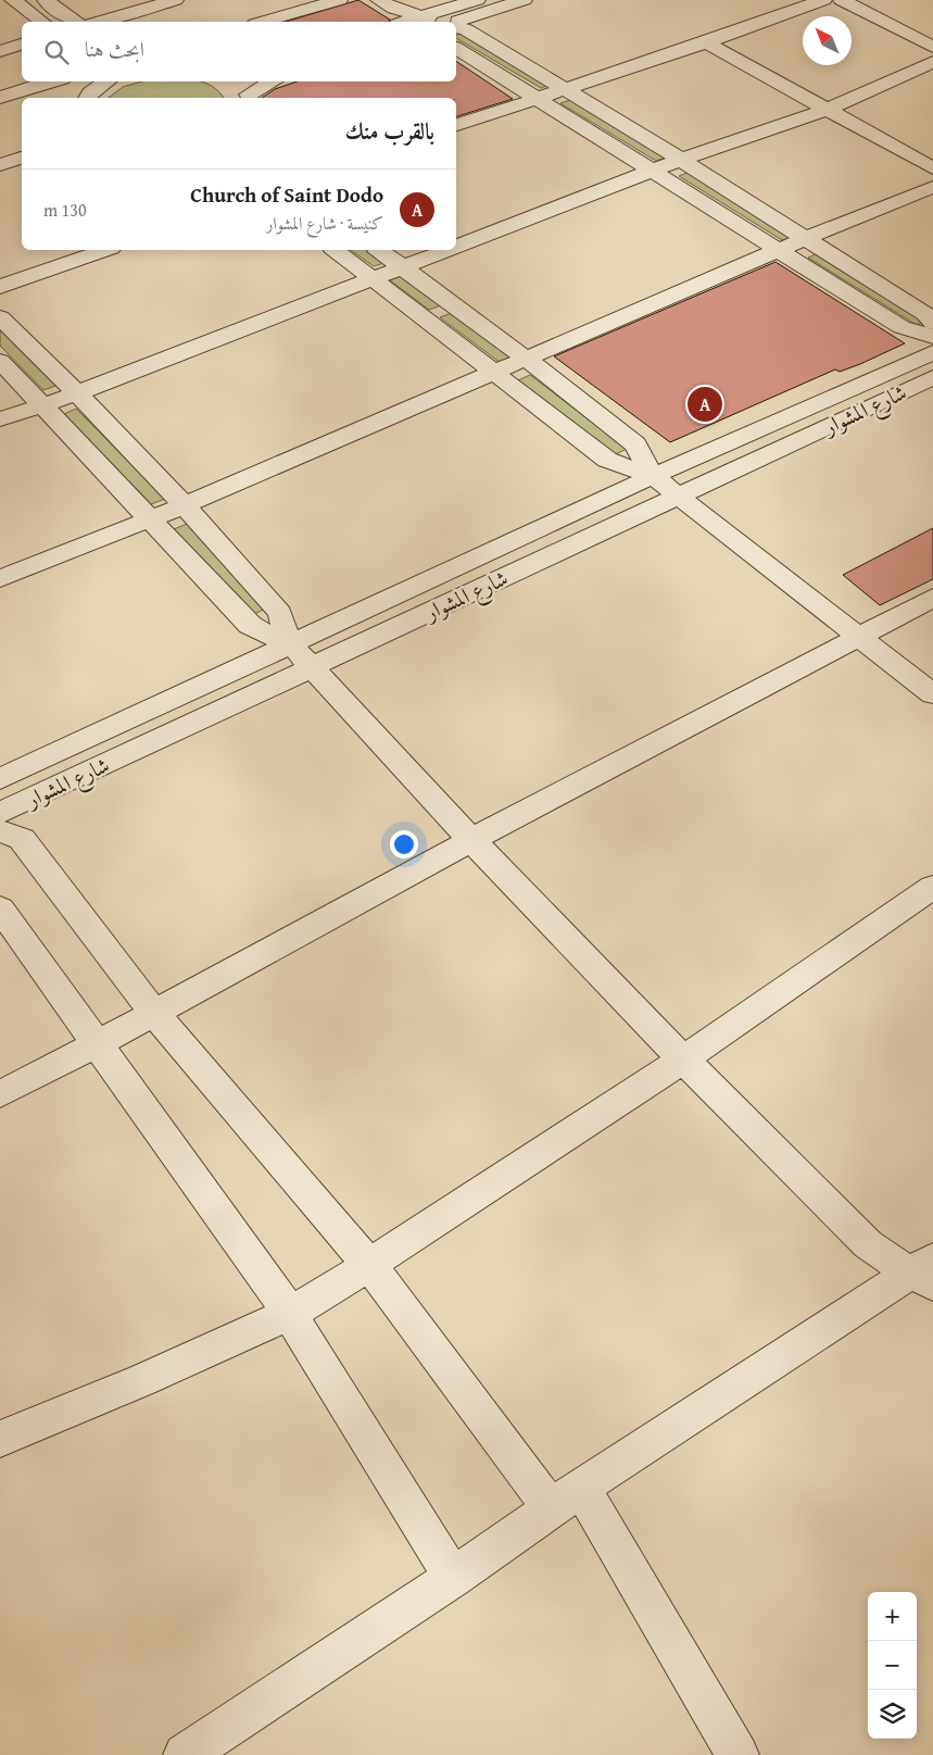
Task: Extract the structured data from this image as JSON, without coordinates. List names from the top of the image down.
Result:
{
  "streets": {
    "street": ["شارع المشوار"]
  },
  "north": "top left",
  "page": {
    "search": "ابحث هنا",
    "heading": "بالقرب منك",
    "list": [
      {
        "mark": "A",
        "name": "Church of Saint Dodo",
        "note": "كنيسة · شارع المشوار",
        "value": "130 m"
      }
    ],
    "pins": "A",
    "map_buttons": ["+", "−"]
  }
}
